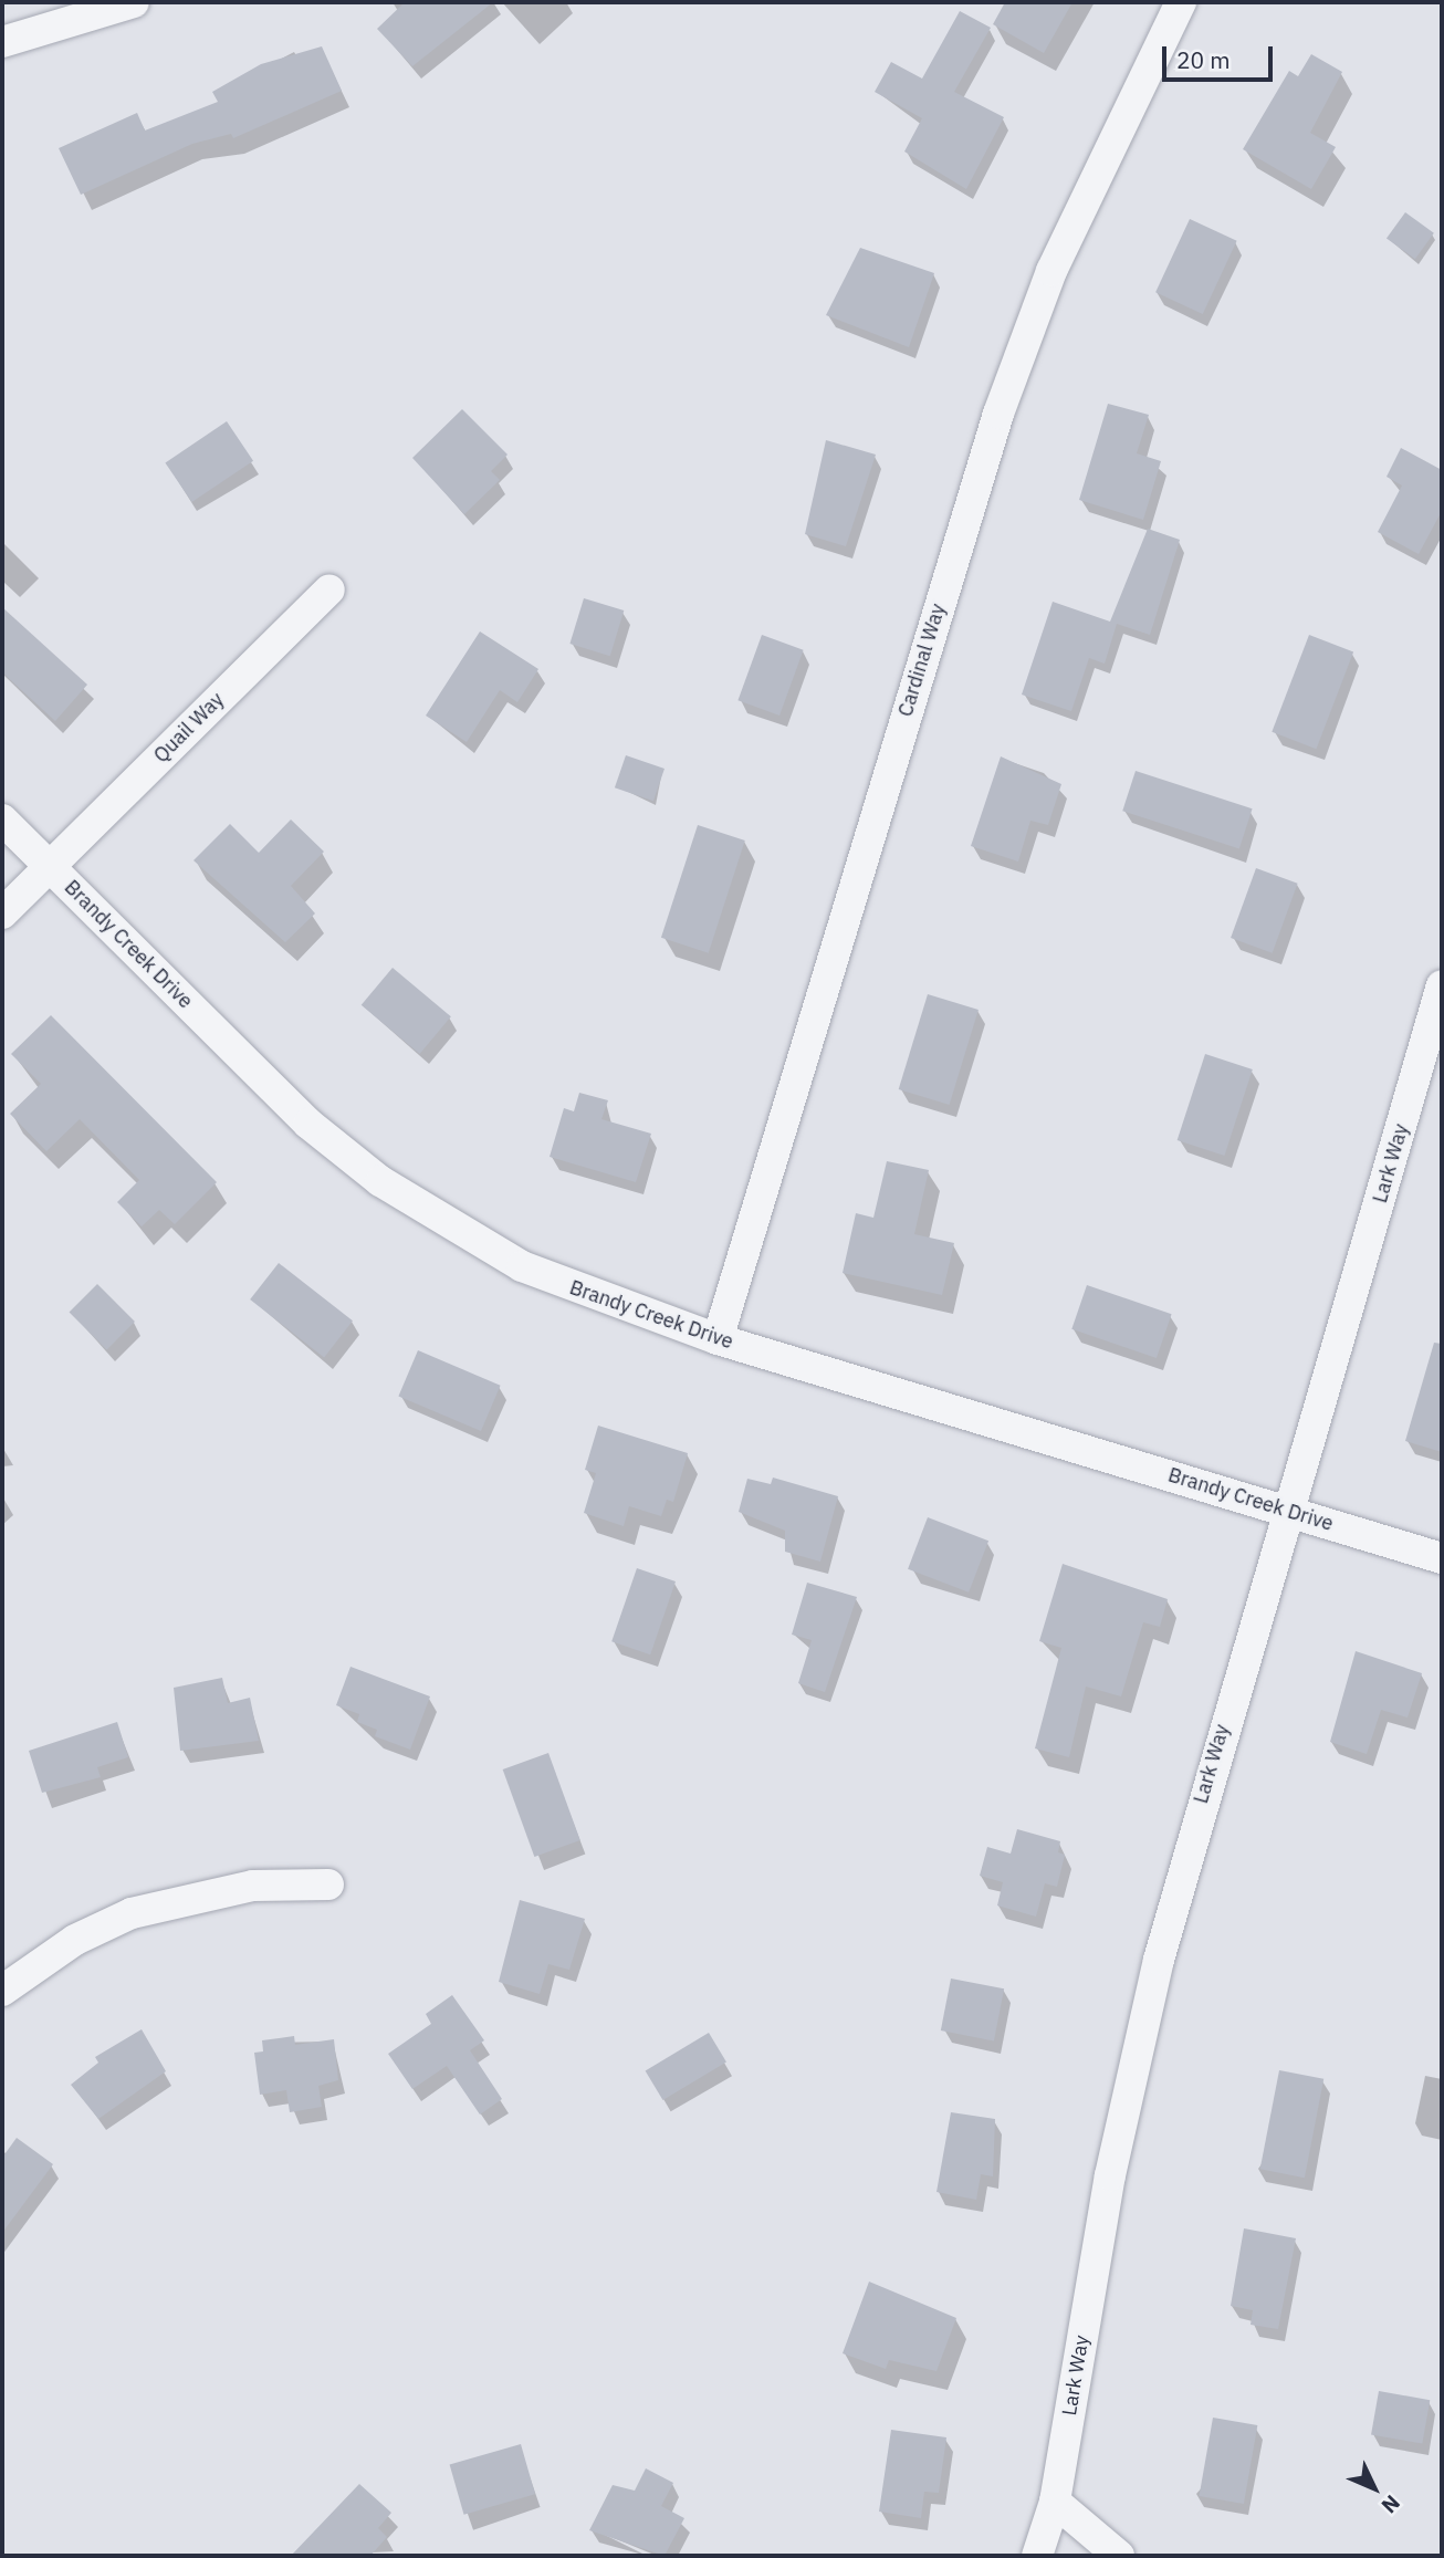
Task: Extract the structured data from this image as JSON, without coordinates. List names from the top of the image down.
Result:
{
  "streets": {
    "street": [
      "Cardinal Way",
      "Quail Way",
      "Brandy Creek Drive",
      "Lark Way"
    ]
  },
  "crossings": [
    ["Cardinal Way", "Brandy Creek Drive"],
    ["Quail Way", "Brandy Creek Drive"],
    ["Brandy Creek Drive", "Lark Way"]
  ],
  "scale_bar": "20 m",
  "north": "bottom right"
}
